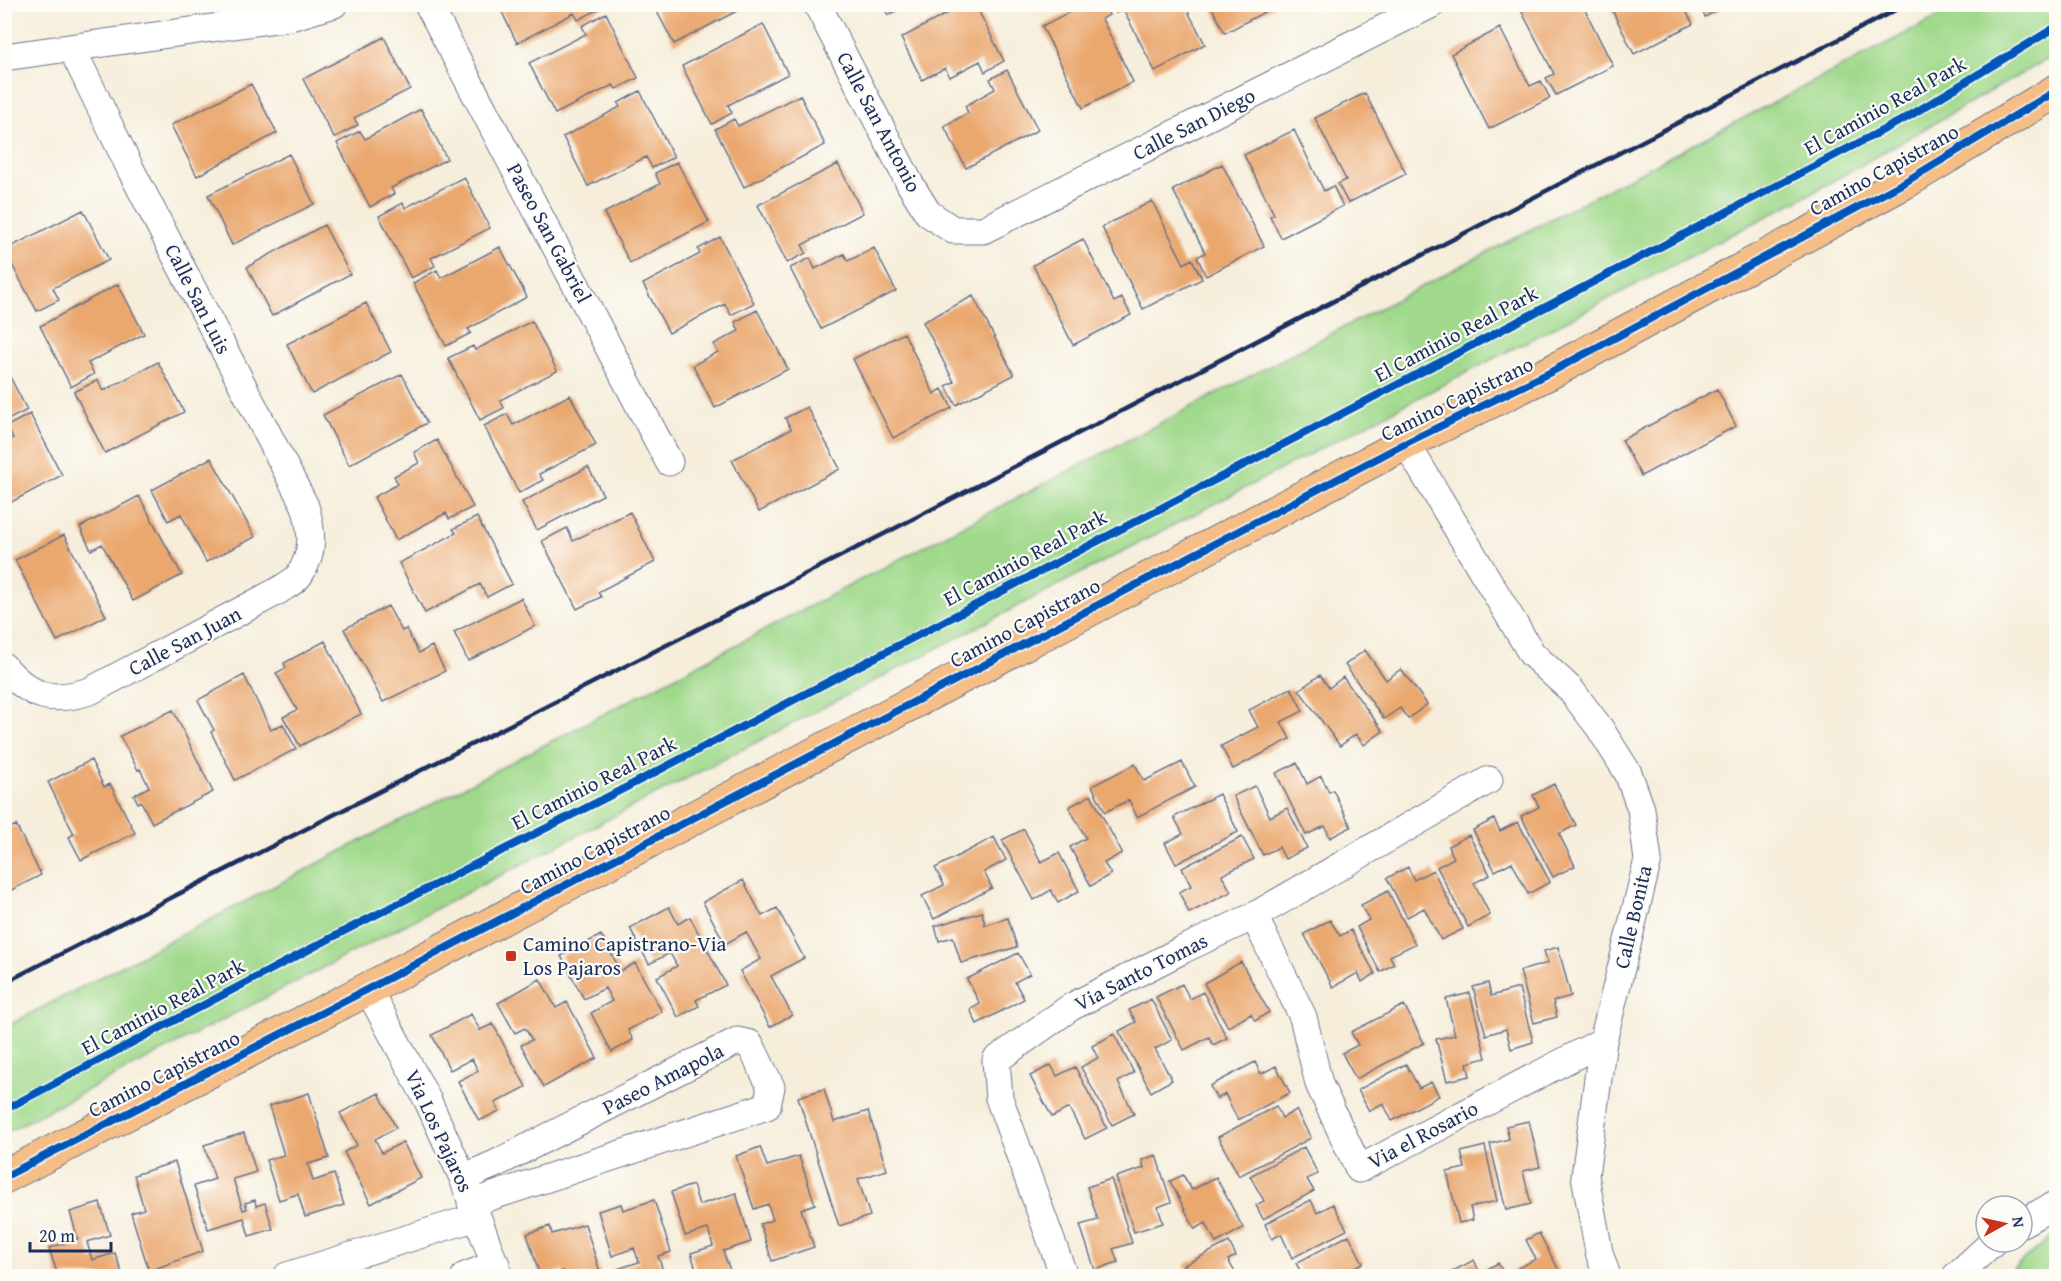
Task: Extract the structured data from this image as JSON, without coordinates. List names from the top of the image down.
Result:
{
  "streets": {
    "main road": ["Camino Capistrano"],
    "street": [
      "Calle San Antonio",
      "Calle San Diego",
      "Paseo San Gabriel",
      "Calle San Luis",
      "Calle San Juan",
      "Calle Bonita",
      "Via Santo Tomas",
      "Paseo Amapola",
      "Via Los Pajaros",
      "Via el Rosario"
    ],
    "cycle path": ["El Caminio Real Park"]
  },
  "crossings": [
    ["Calle San Antonio", "Calle San Diego"],
    ["Camino Capistrano", "Calle Bonita"],
    ["Camino Capistrano", "Via Los Pajaros"],
    ["Calle San Luis", "Calle San Juan"],
    ["Calle Bonita", "Via el Rosario"],
    ["Via Santo Tomas", "Via el Rosario"],
    ["Paseo Amapola", "Via Los Pajaros"]
  ],
  "places": {
    "transit": ["Camino Capistrano-Via Los Pajaros"]
  },
  "scale_bar": "20 m",
  "north": "right"
}
